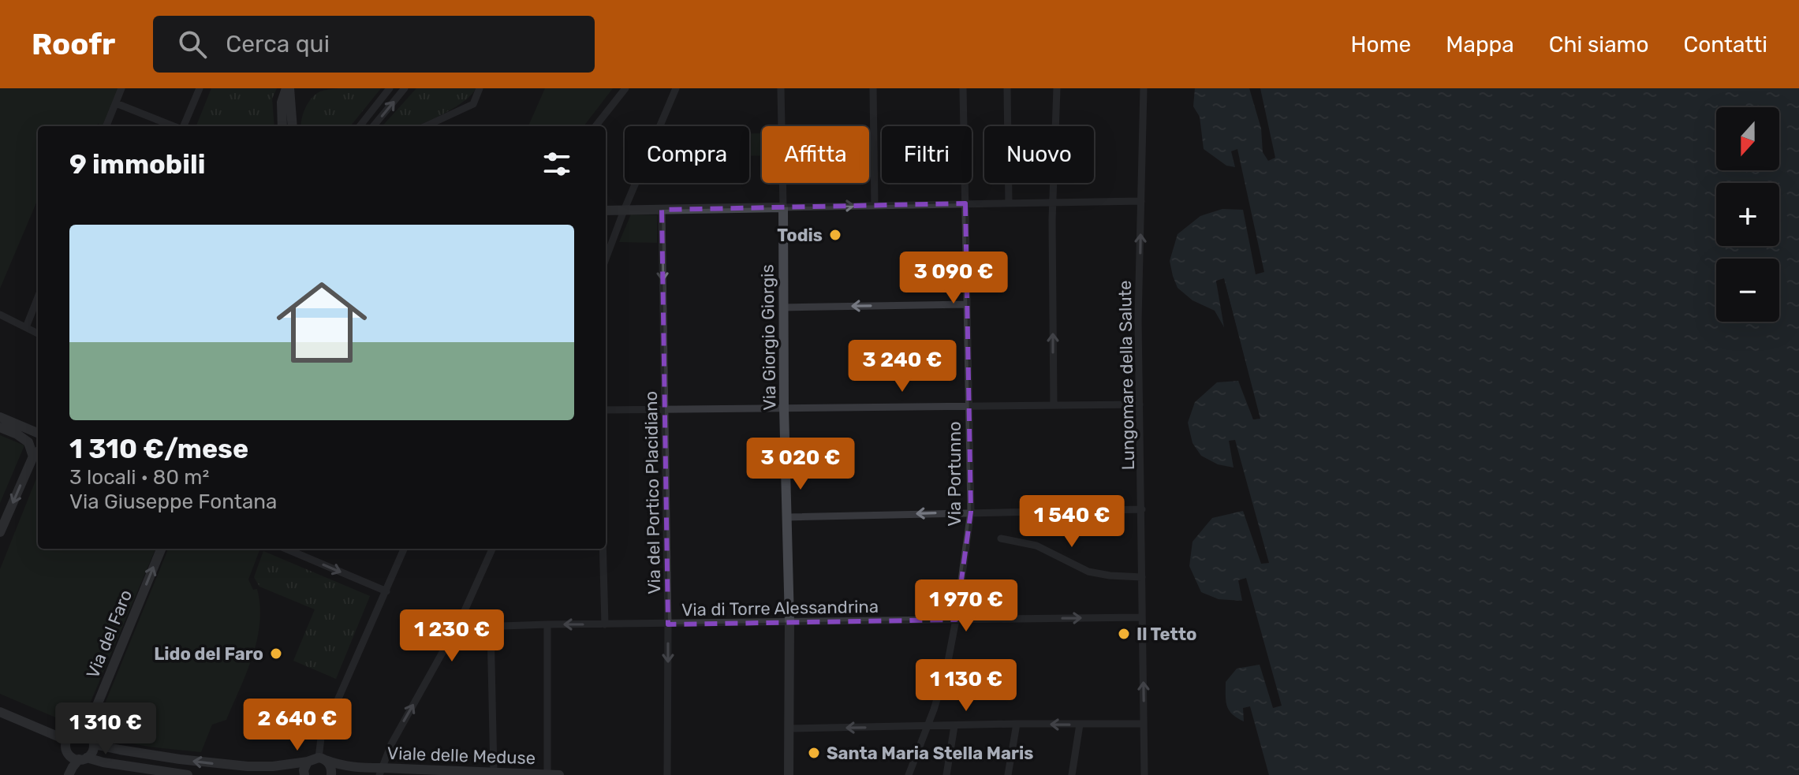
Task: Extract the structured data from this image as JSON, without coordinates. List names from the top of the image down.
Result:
{
  "streets": {
    "street": [
      "Via Giorgio Giorgis",
      "Lungomare della Salute",
      "Via Portunno",
      "Via del Portico Placidiano",
      "Via di Torre Alessandrina",
      "Via del Faro",
      "Viale delle Meduse"
    ]
  },
  "crossings": [
    ["Via Giorgio Giorgis", "Via di Torre Alessandrina"],
    ["Lungomare della Salute", "Via di Torre Alessandrina"],
    ["Via Portunno", "Via di Torre Alessandrina"],
    ["Via del Portico Placidiano", "Via di Torre Alessandrina"]
  ],
  "one_way": ["Lungomare della Salute", "Via del Portico Placidiano", "Via del Faro"],
  "places": [
    "Todis",
    "Il Tetto",
    "Lido del Faro",
    "Santa Maria Stella Maris"
  ],
  "north": "bottom",
  "page": {
    "header": "Roofr",
    "search": "Cerca qui",
    "nav": [
      "Home",
      "Mappa",
      "Chi siamo",
      "Contatti"
    ],
    "map_buttons": ["+", "−"],
    "chip": [
      "Compra",
      "Affitta",
      "Filtri",
      "Nuovo"
    ],
    "heading": "9 immobili",
    "list": [
      {
        "name": "1 310 €/mese",
        "note": "3 locali · 80 m² · Via Giuseppe Fontana"
      }
    ],
    "price": [
      "3 090 €",
      "3 240 €",
      "3 020 €",
      "1 540 €",
      "1 970 €",
      "1 230 €",
      "1 130 €",
      "2 640 €",
      "1 310 €"
    ]
  }
}
